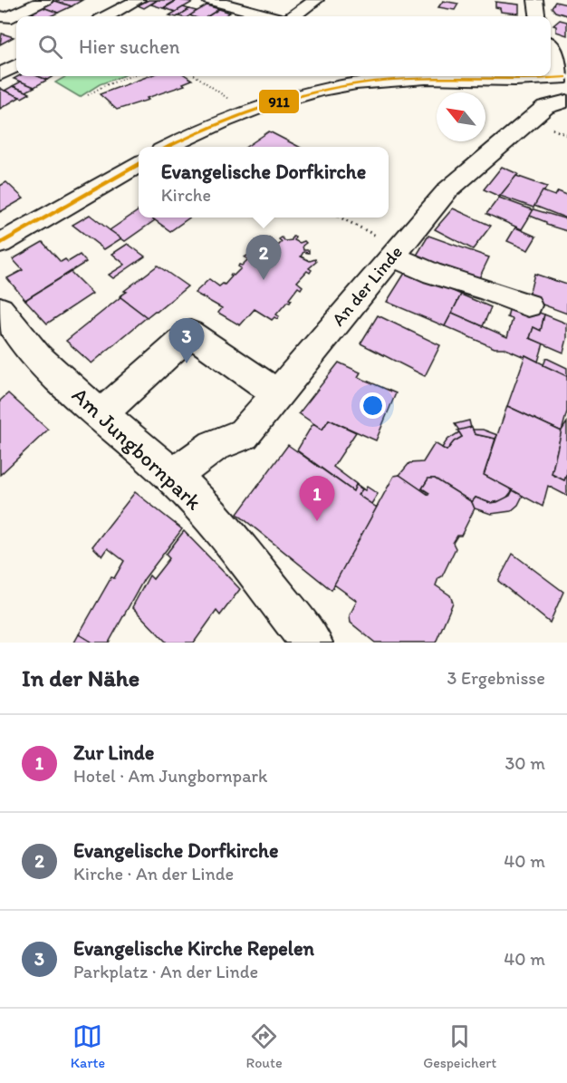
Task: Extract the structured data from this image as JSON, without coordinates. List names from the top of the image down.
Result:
{
  "streets": {
    "street": ["An der Linde", "Am Jungbornpark"]
  },
  "crossings": [
    ["An der Linde", "Am Jungbornpark"]
  ],
  "lines": ["transit line 911"],
  "north": "top left",
  "page": {
    "search": "Hier suchen",
    "popup": ["Evangelische Dorfkirche", "Kirche"],
    "pins": ["2", "3", "1"],
    "heading": ["In der Nähe", "3 Ergebnisse"],
    "list": [
      {
        "mark": "1",
        "name": "Zur Linde",
        "note": "Hotel · Am Jungbornpark",
        "value": "30 m"
      },
      {
        "mark": "2",
        "name": "Evangelische Dorfkirche",
        "note": "Kirche · An der Linde",
        "value": "40 m"
      },
      {
        "mark": "3",
        "name": "Evangelische Kirche Repelen",
        "note": "Parkplatz · An der Linde",
        "value": "40 m"
      }
    ],
    "nav": ["Karte", "Route", "Gespeichert"]
  }
}
